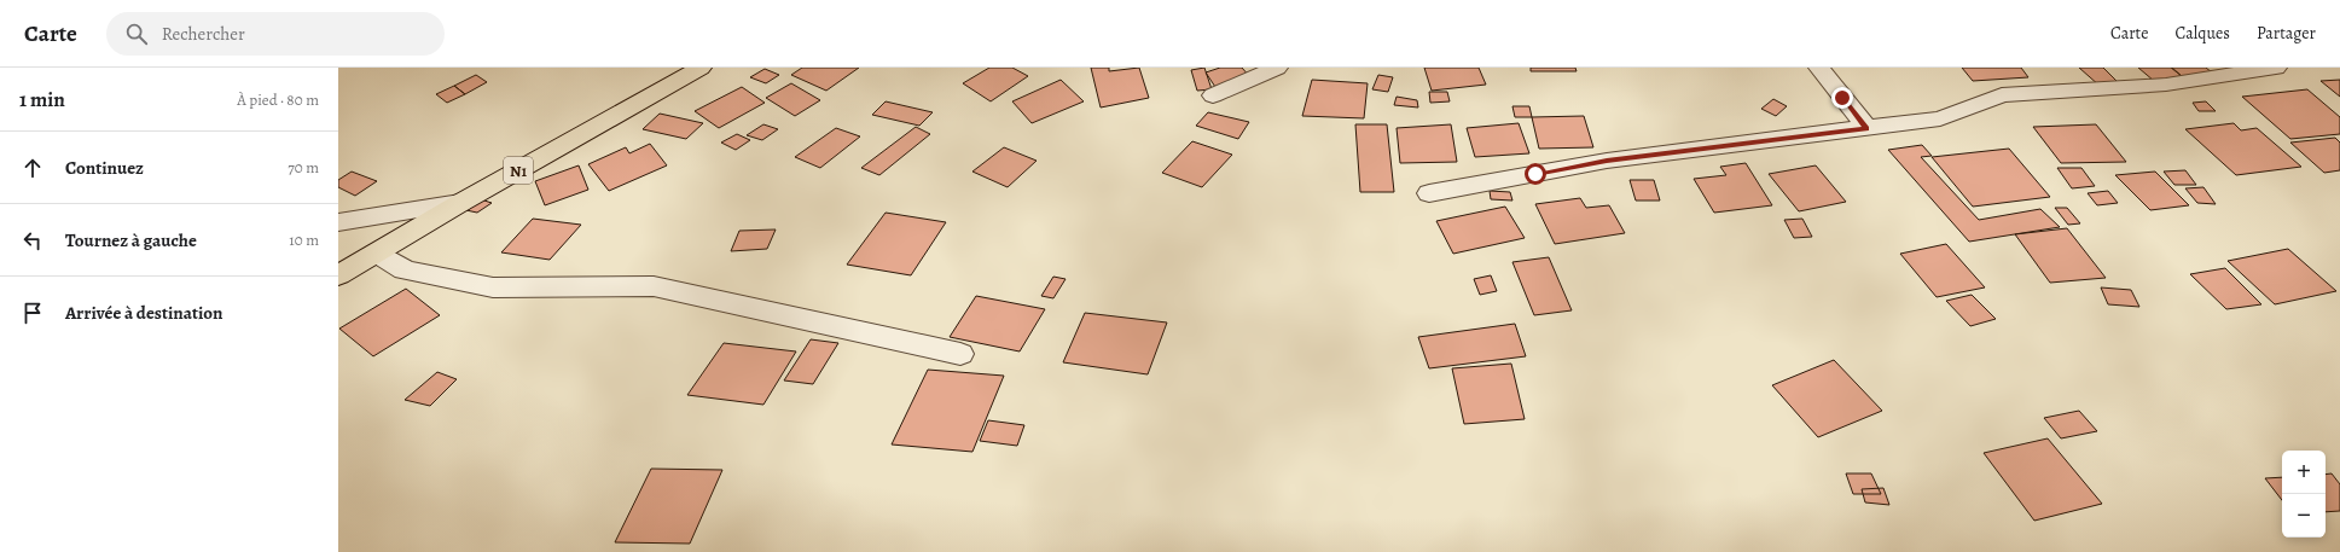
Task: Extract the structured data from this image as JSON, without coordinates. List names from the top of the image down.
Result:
{
  "streets": {
    "highway": ["N1"]
  },
  "page": {
    "header": "Carte",
    "search": "Rechercher",
    "nav": ["Carte", "Calques", "Partager"],
    "heading": ["1 min", "À pied · 80 m"],
    "list": [
      ["Continuez", "70 m"],
      ["Tournez à gauche", "10 m"],
      "Arrivée à destination"
    ],
    "map_buttons": ["+", "−"]
  }
}
